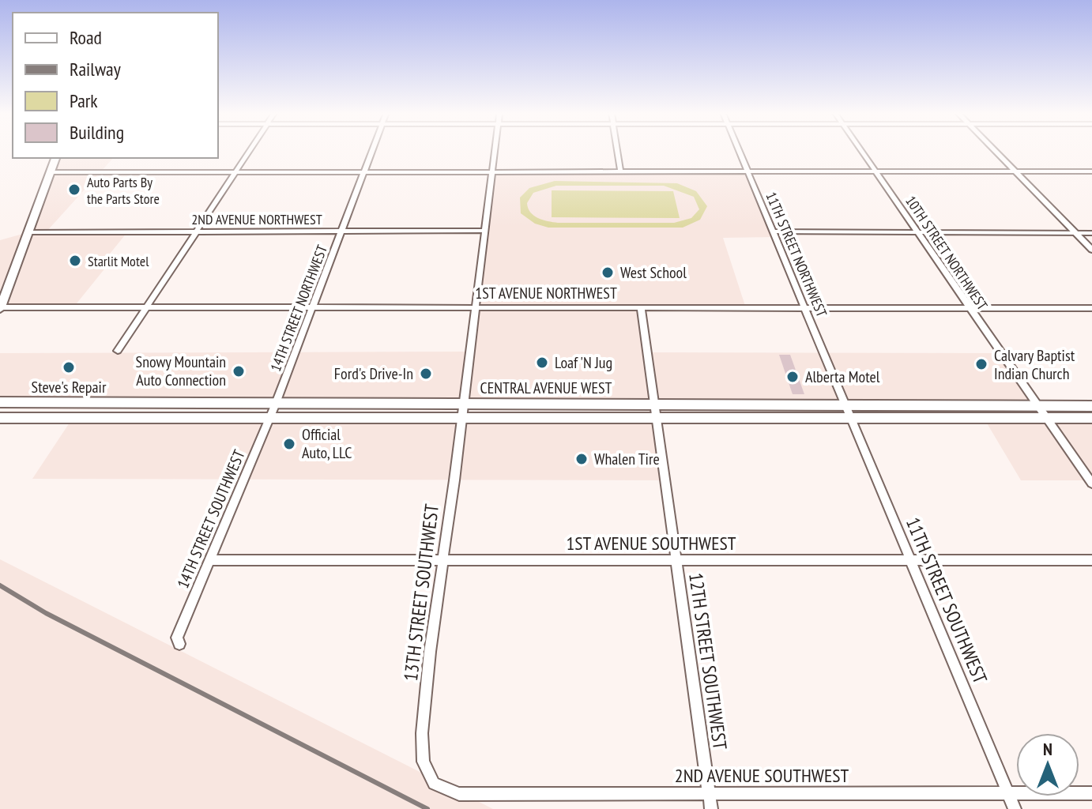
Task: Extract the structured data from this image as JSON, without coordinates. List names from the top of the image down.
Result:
{
  "streets": {
    "highway": ["CENTRAL AVENUE WEST"],
    "street": [
      "2ND AVENUE NORTHWEST",
      "10TH STREET NORTHWEST",
      "11TH STREET NORTHWEST",
      "1ST AVENUE NORTHWEST",
      "14TH STREET NORTHWEST",
      "14TH STREET SOUTHWEST",
      "1ST AVENUE SOUTHWEST",
      "13TH STREET SOUTHWEST",
      "11TH STREET SOUTHWEST",
      "12TH STREET SOUTHWEST",
      "2ND AVENUE SOUTHWEST"
    ]
  },
  "crossings": [
    ["2ND AVENUE NORTHWEST", "14TH STREET NORTHWEST"],
    ["2ND AVENUE NORTHWEST", "13TH STREET SOUTHWEST"],
    ["10TH STREET NORTHWEST", "1ST AVENUE NORTHWEST"],
    ["10TH STREET NORTHWEST", "CENTRAL AVENUE WEST"],
    ["11TH STREET NORTHWEST", "1ST AVENUE NORTHWEST"],
    ["11TH STREET NORTHWEST", "CENTRAL AVENUE WEST"],
    ["11TH STREET NORTHWEST", "11TH STREET SOUTHWEST"],
    ["1ST AVENUE NORTHWEST", "14TH STREET NORTHWEST"],
    ["1ST AVENUE NORTHWEST", "13TH STREET SOUTHWEST"],
    ["1ST AVENUE NORTHWEST", "12TH STREET SOUTHWEST"],
    ["14TH STREET NORTHWEST", "CENTRAL AVENUE WEST"],
    ["14TH STREET NORTHWEST", "14TH STREET SOUTHWEST"],
    ["CENTRAL AVENUE WEST", "14TH STREET SOUTHWEST"],
    ["CENTRAL AVENUE WEST", "13TH STREET SOUTHWEST"],
    ["CENTRAL AVENUE WEST", "11TH STREET SOUTHWEST"],
    ["CENTRAL AVENUE WEST", "12TH STREET SOUTHWEST"],
    ["14TH STREET SOUTHWEST", "1ST AVENUE SOUTHWEST"],
    ["1ST AVENUE SOUTHWEST", "13TH STREET SOUTHWEST"],
    ["1ST AVENUE SOUTHWEST", "11TH STREET SOUTHWEST"],
    ["1ST AVENUE SOUTHWEST", "12TH STREET SOUTHWEST"],
    ["13TH STREET SOUTHWEST", "2ND AVENUE SOUTHWEST"],
    ["11TH STREET SOUTHWEST", "2ND AVENUE SOUTHWEST"],
    ["12TH STREET SOUTHWEST", "2ND AVENUE SOUTHWEST"]
  ],
  "places": [
    "Auto Parts By the Parts Store",
    "Starlit Motel",
    "West School",
    "Loaf 'N Jug",
    "Calvary Baptist Indian Church",
    "Steve's Repair",
    "Snowy Mountain Auto Connection",
    "Ford's Drive-In",
    "Alberta Motel",
    "Official Auto, LLC",
    "Whalen Tire"
  ],
  "legend": [
    "Road",
    "Railway",
    "Park",
    "Building"
  ],
  "north": "top"
}
